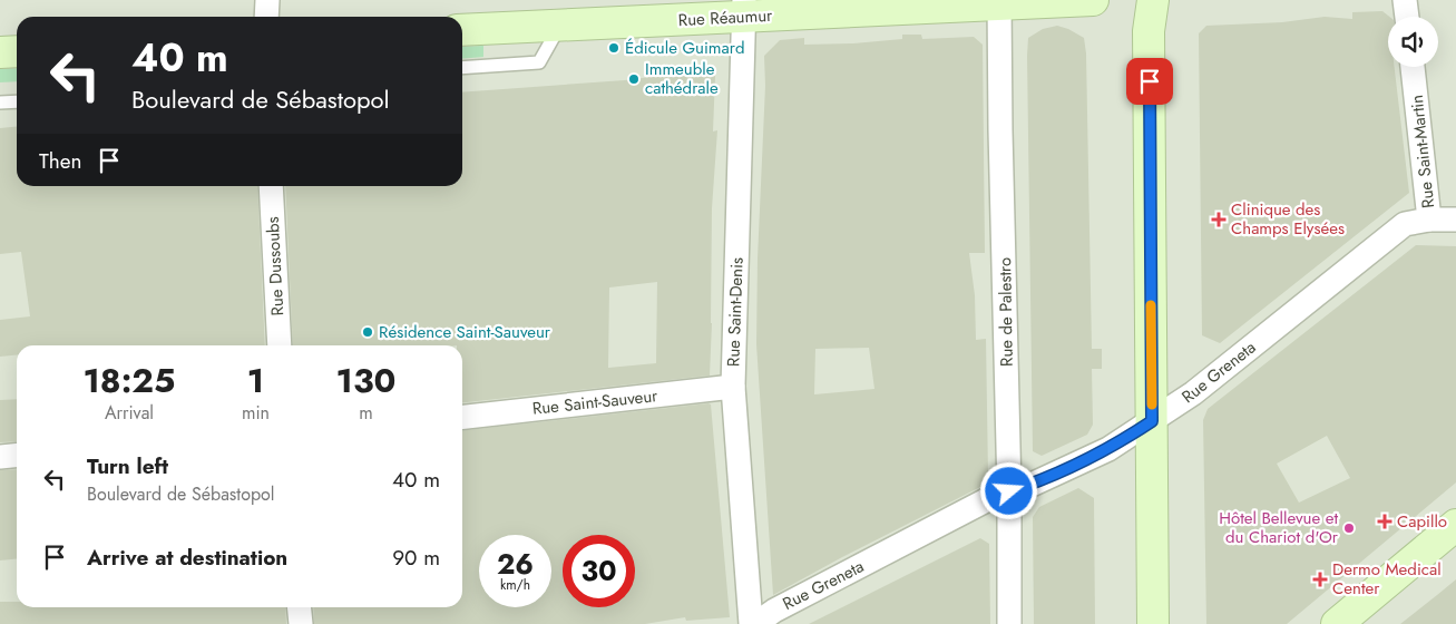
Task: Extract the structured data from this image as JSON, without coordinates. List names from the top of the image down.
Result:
{
  "streets": {
    "main road": ["Rue Réaumur"],
    "street": [
      "Rue Saint-Martin",
      "Rue Dussoubs",
      "Rue Saint-Denis",
      "Rue de Palestro",
      "Rue Greneta",
      "Rue Saint-Sauveur"
    ]
  },
  "crossings": [
    ["Rue Réaumur", "Rue Saint-Denis"],
    ["Rue Réaumur", "Rue de Palestro"],
    ["Rue Saint-Martin", "Rue Greneta"],
    ["Rue Saint-Denis", "Rue Greneta"],
    ["Rue Saint-Denis", "Rue Saint-Sauveur"],
    ["Rue de Palestro", "Rue Greneta"]
  ],
  "places": {
    "other": [
      "Édicule Guimard",
      "Immeuble cathédrale",
      "Résidence Saint-Sauveur",
      "Hôtel Bellevue et du Chariot d'Or"
    ],
    "health": ["Clinique des Champs Elysées", "Capillo", "Dermo Medical Center"]
  },
  "page": {
    "turn": ["40 m", "Boulevard de Sébastopol"],
    "then": "Then",
    "eta": [
      "18:25",
      "Arrival",
      "1",
      "min",
      "130",
      "m"
    ],
    "list": [
      {
        "name": "Turn left",
        "note": "Boulevard de Sébastopol",
        "value": "40 m"
      },
      {
        "name": "Arrive at destination",
        "value": "90 m"
      }
    ],
    "speed": "26 km/h",
    "limit": "30"
  }
}
